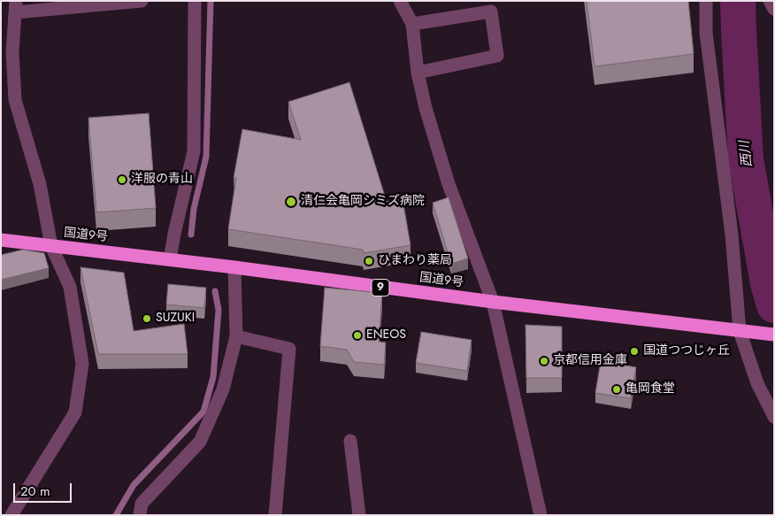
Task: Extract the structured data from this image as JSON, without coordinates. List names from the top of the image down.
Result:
{
  "streets": {
    "highway": ["国道9号", "9"]
  },
  "water": ["西川"],
  "places": [
    "洋服の青山",
    "清仁会亀岡シミズ病院",
    "ひまわり薬局",
    "SUZUKI",
    "ENEOS",
    "国道つつじヶ丘",
    "京都信用金庫",
    "亀岡食堂"
  ],
  "scale_bar": "20 m"
}
